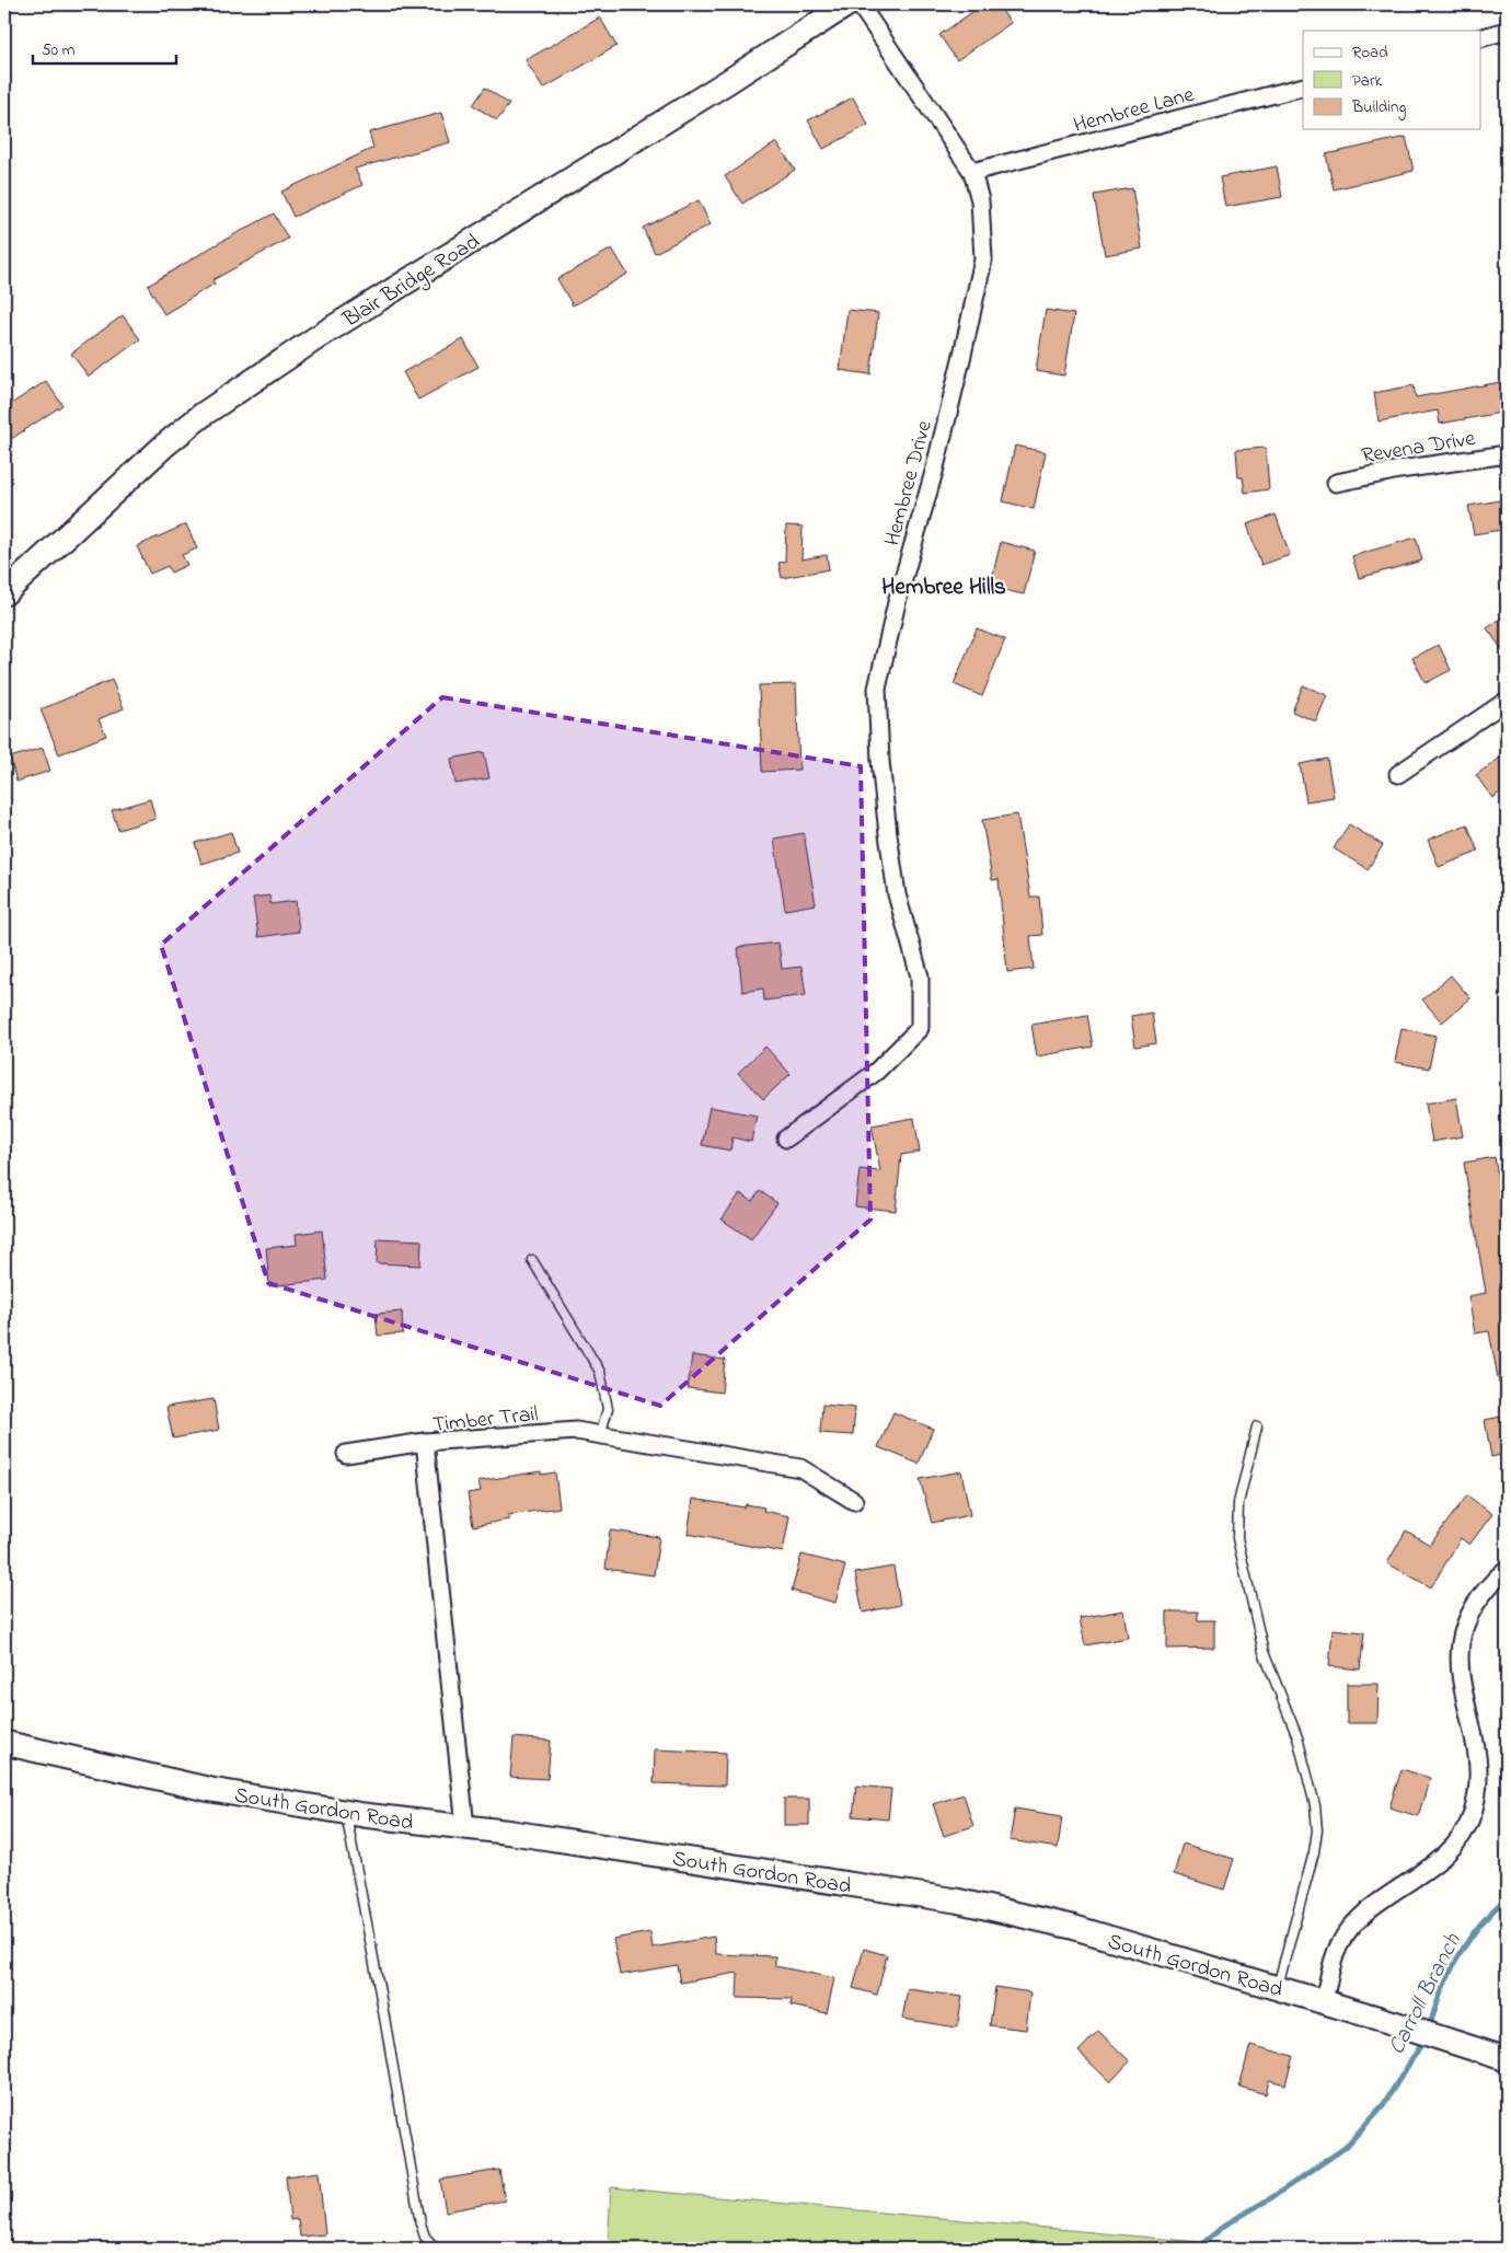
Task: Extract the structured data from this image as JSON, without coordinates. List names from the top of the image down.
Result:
{
  "streets": {
    "street": [
      "Hembree Lane",
      "Blair Bridge Road",
      "Revena Drive",
      "Hembree Drive",
      "Timber Trail",
      "South Gordon Road"
    ]
  },
  "crossings": [
    ["Hembree Lane", "Hembree Drive"],
    ["Timber Trail", "South Gordon Road"]
  ],
  "districts": ["Hembree Hills"],
  "water": ["Carroll Branch"],
  "legend": ["Road", "Park", "Building"],
  "scale_bar": "50 m"
}
